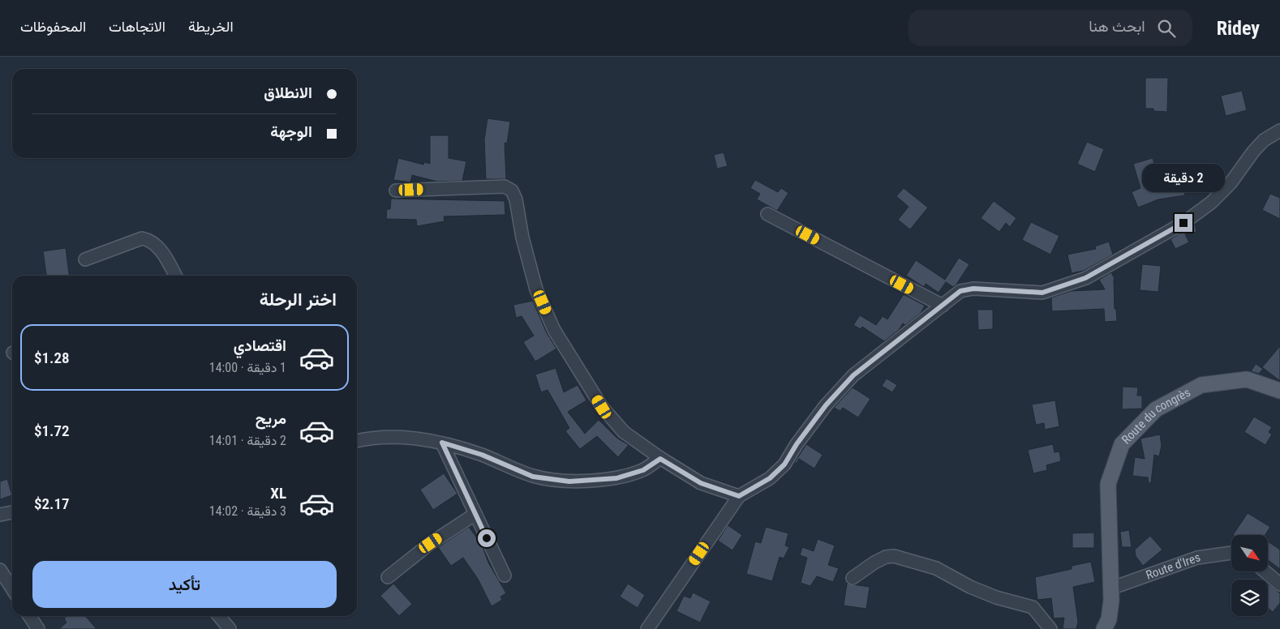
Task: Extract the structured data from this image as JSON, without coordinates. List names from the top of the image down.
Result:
{
  "streets": {
    "main road": ["Route du congrès"],
    "street": ["Route d'Ires"]
  },
  "crossings": [
    ["Route du congrès", "Route d'Ires"]
  ],
  "north": "bottom right",
  "page": {
    "header": "Ridey",
    "search": "ابحث هنا",
    "nav": ["الخريطة", "الاتجاهات", "المحفوظات"],
    "banner": ["الانطلاق", "الوجهة"],
    "bubble": "2 دقيقة",
    "heading": "اختر الرحلة",
    "list": [
      {
        "name": "اقتصادي",
        "note": "1 دقيقة · 14:00",
        "value": "$1.28"
      },
      {
        "name": "مريح",
        "note": "2 دقيقة · 14:01",
        "value": "$1.72"
      },
      {
        "name": "XL",
        "note": "3 دقيقة · 14:02",
        "value": "$2.17"
      }
    ],
    "buttons": "تأكيد"
  }
}
